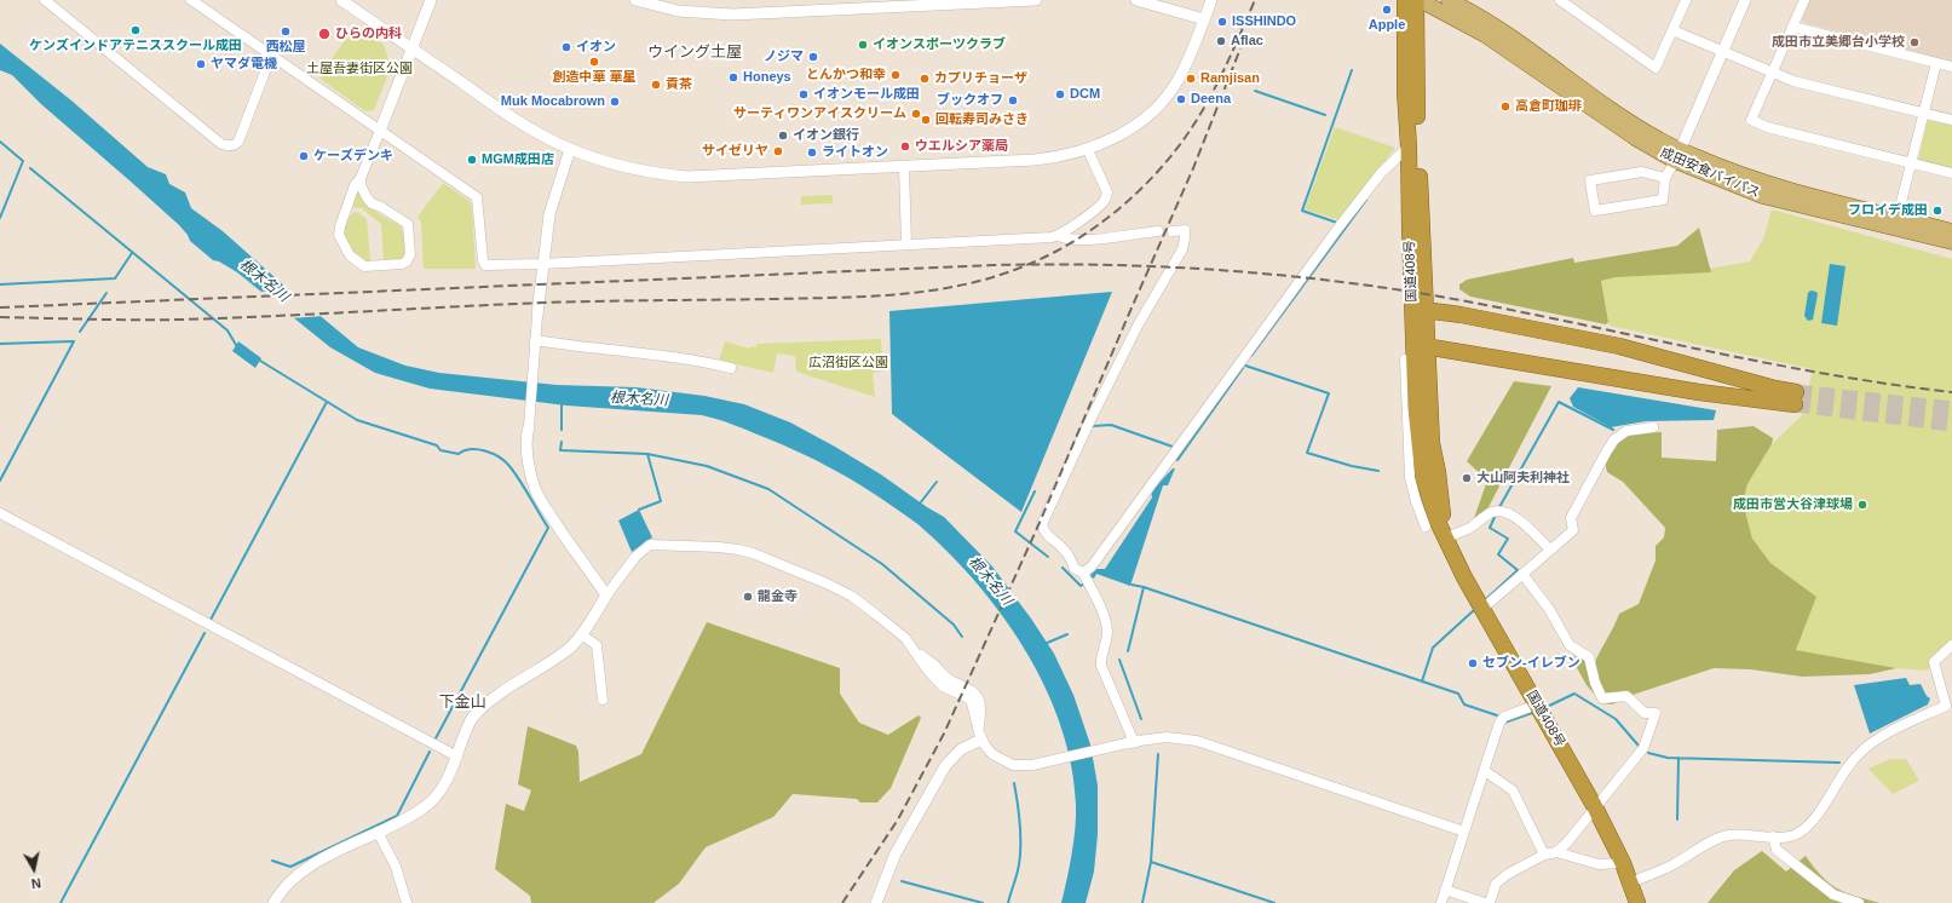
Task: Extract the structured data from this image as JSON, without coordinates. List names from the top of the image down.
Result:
{
  "streets": {
    "highway": ["国道408号"],
    "main road": ["成田安食バイパス"]
  },
  "districts": ["ウイング土屋", "下金山"],
  "water": ["根木名川"],
  "parks": ["土屋吾妻街区公園", "広沼街区公園"],
  "places": [
    "Apple",
    "ISSHINDO",
    "ケンズインドアテニススクール成田",
    "西松屋",
    "ひらの内科",
    "Aflac",
    "成田市立美郷台小学校",
    "イオンスポーツクラブ",
    "イオン",
    "ノジマ",
    "創造中華 華星",
    "ヤマダ電機",
    "とんかつ和幸",
    "Honeys",
    "カプリチョーザ",
    "Ramjisan",
    "貢茶",
    "イオンモール成田",
    "DCM",
    "Deena",
    "ブックオフ",
    "Muk Mocabrown",
    "高倉町珈琲",
    "サーティワンアイスクリーム",
    "回転寿司みさき",
    "イオン銀行",
    "ウエルシア薬局",
    "サイゼリヤ",
    "ライトオン",
    "ケーズデンキ",
    "MGM成田店",
    "フロイデ成田",
    "大山阿夫利神社",
    "成田市営大谷津球場",
    "龍金寺",
    "セブン-イレブン"
  ],
  "north": "bottom"
}
